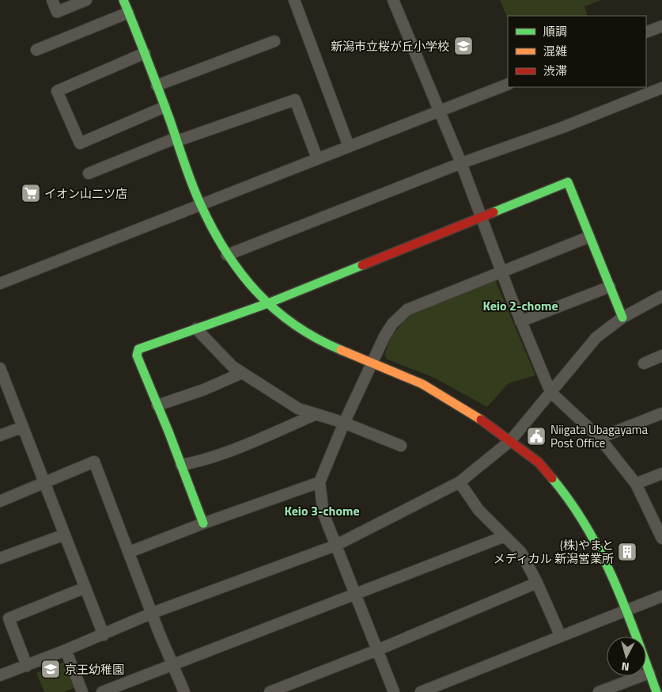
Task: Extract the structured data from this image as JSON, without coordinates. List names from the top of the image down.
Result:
{
  "districts": ["Keio 2-chome", "Keio 3-chome"],
  "places": {
    "school or university": ["新潟市立桜が丘小学校", "京王幼稚園"],
    "supermarket": ["イオン山二ツ店"],
    "public building": ["Niigata Ubagayama Post Office"],
    "building": ["(株)やまと メディカル 新潟営業所"]
  },
  "legend": ["順調", "混雑", "渋滞"],
  "north": "bottom"
}
